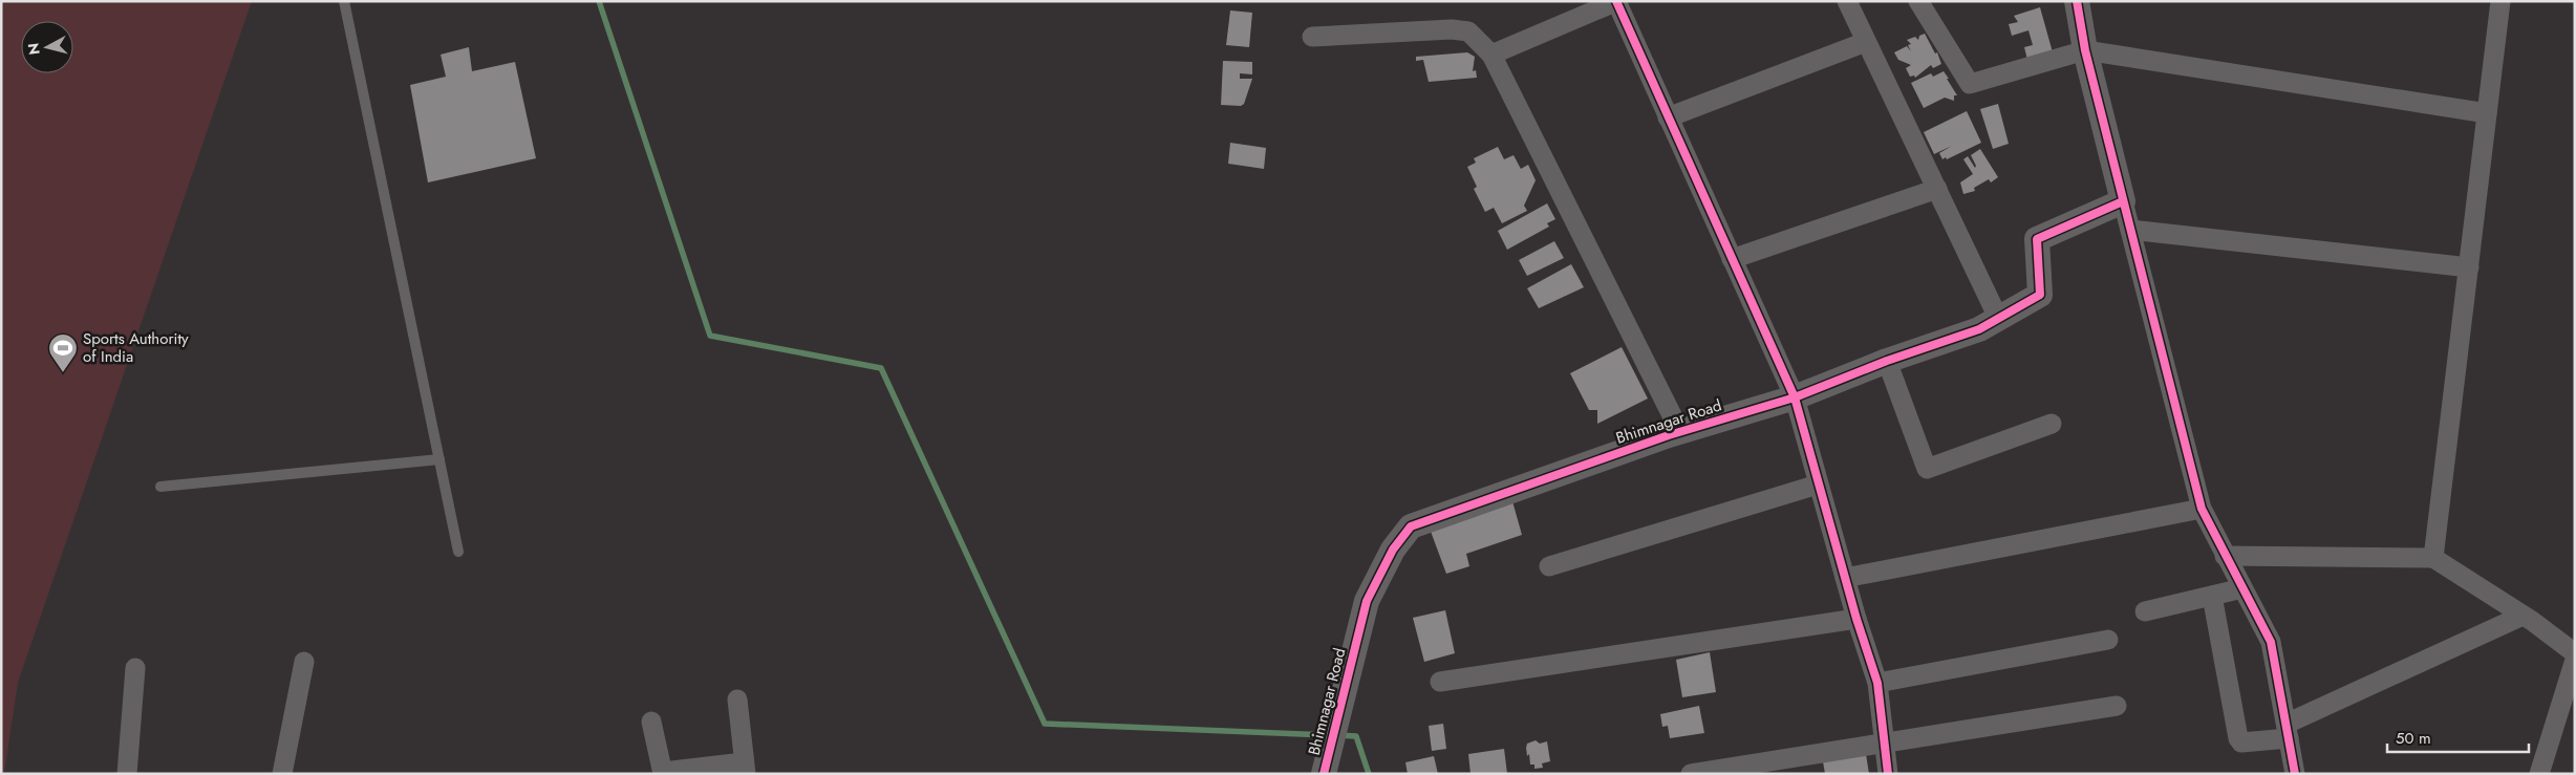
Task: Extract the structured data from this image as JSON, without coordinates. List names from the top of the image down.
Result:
{
  "streets": {
    "street": ["Bhimnagar Road"]
  },
  "places": {
    "sports": ["Sports Authority of India"]
  },
  "scale_bar": "50 m",
  "north": "left"
}
